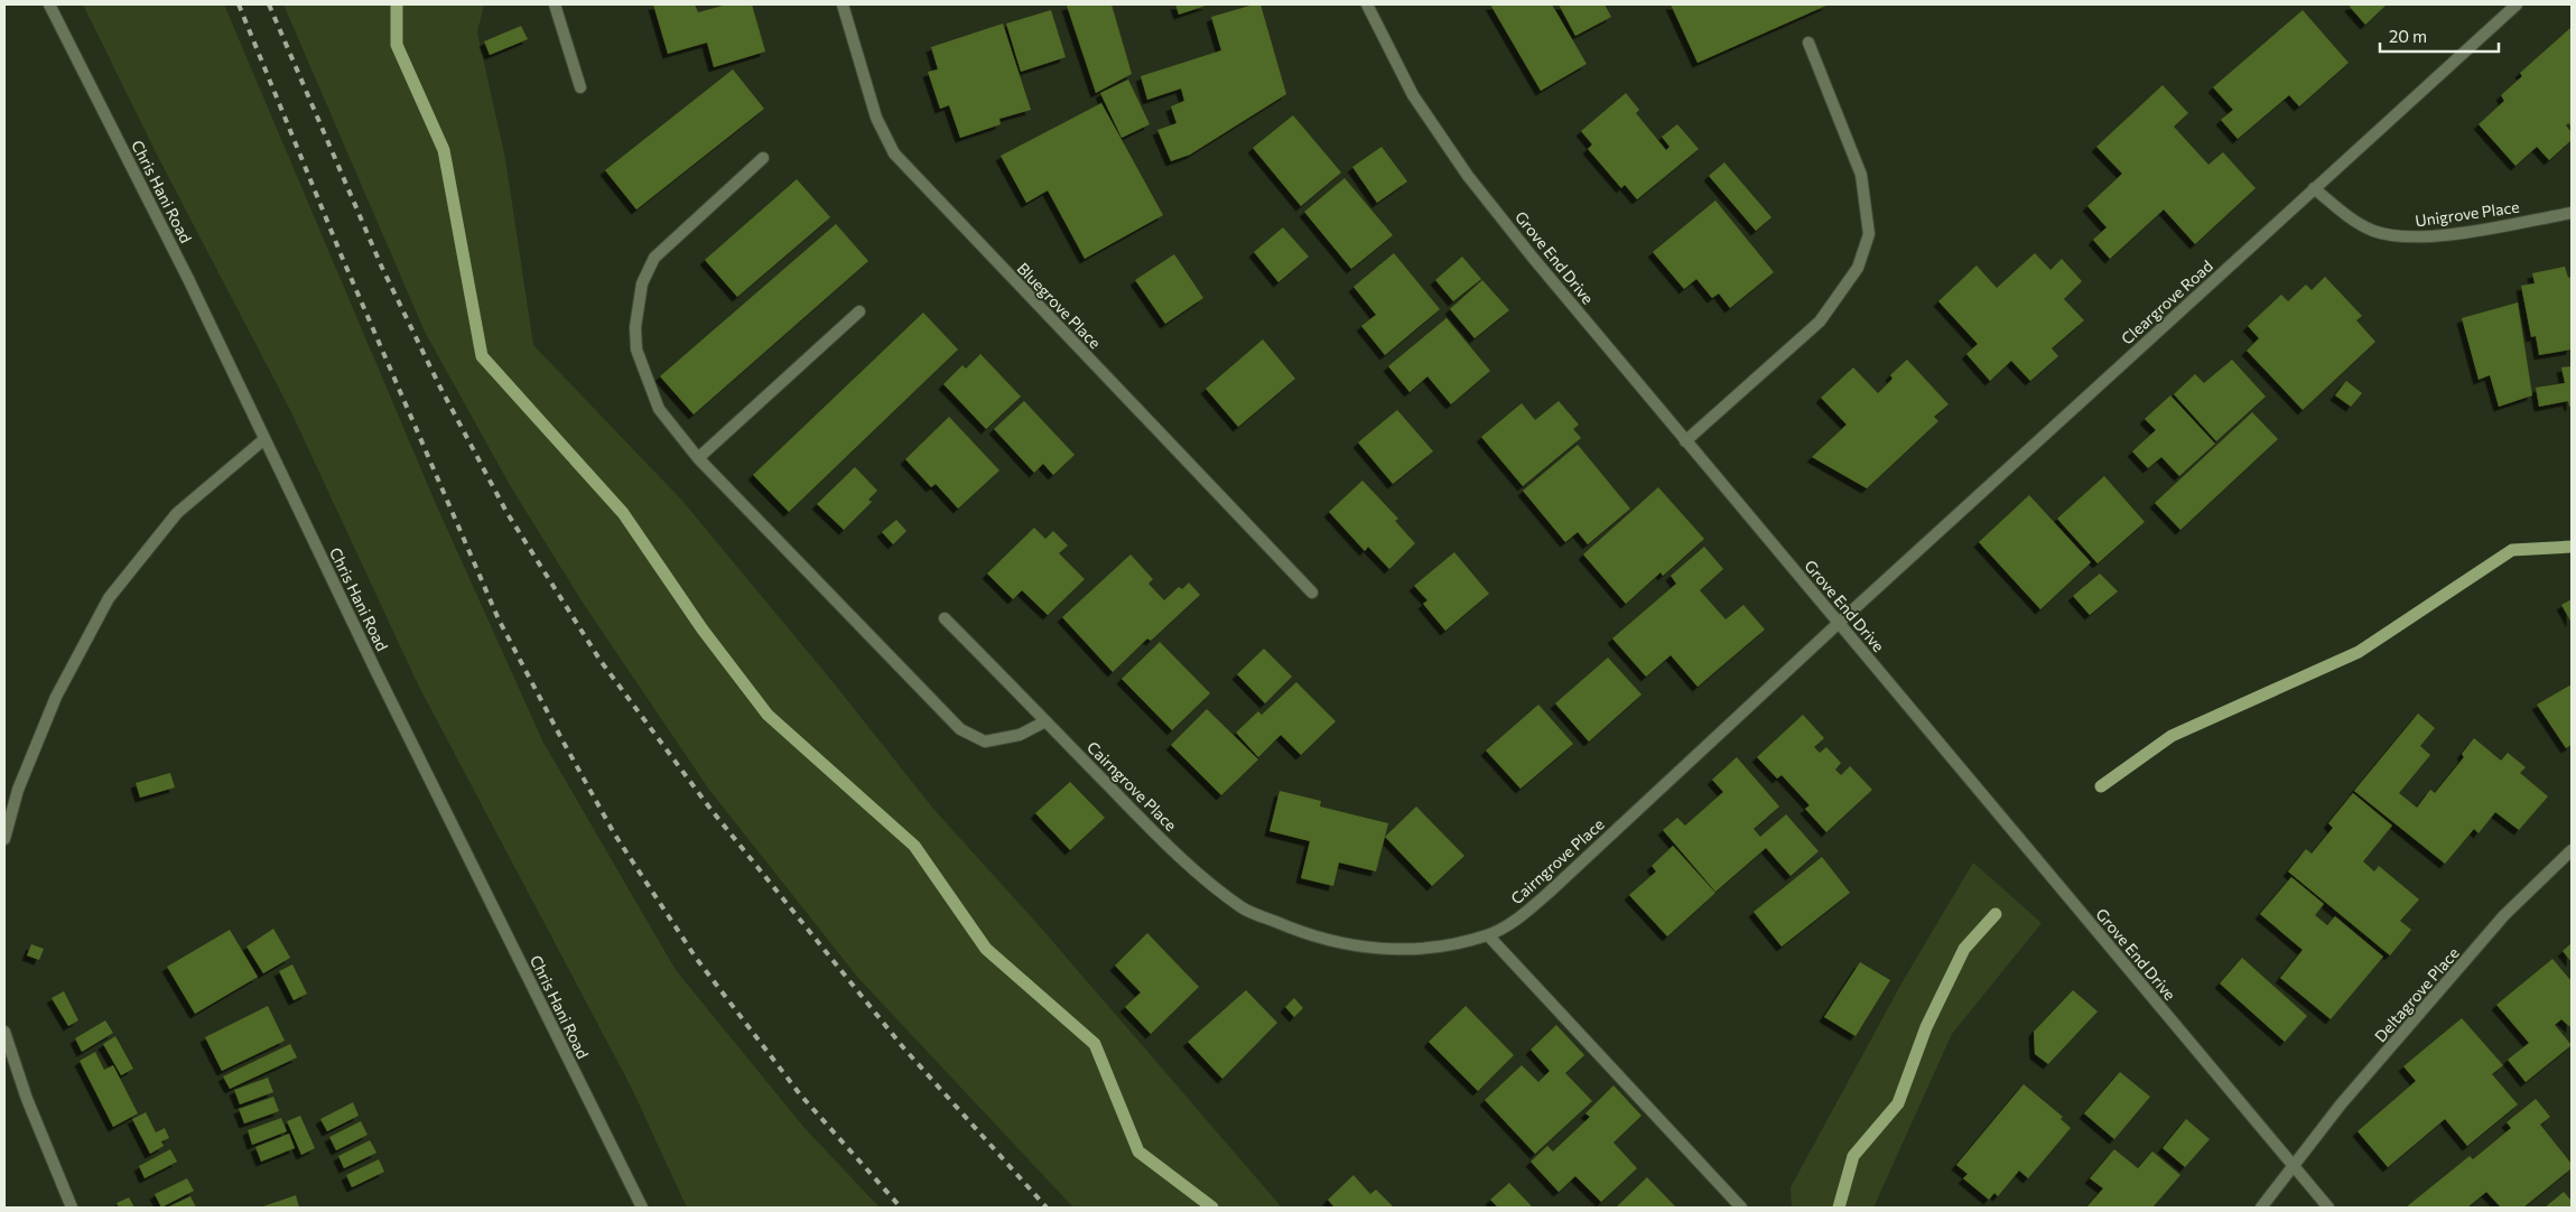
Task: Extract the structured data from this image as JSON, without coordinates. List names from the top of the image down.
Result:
{
  "streets": {
    "street": [
      "Chris Hani Road",
      "Unigrove Place",
      "Grove End Drive",
      "Cleargrove Road",
      "Bluegrove Place",
      "Cairngrove Place",
      "Deltagrove Place"
    ]
  },
  "crossings": [
    ["Unigrove Place", "Cleargrove Road"],
    ["Grove End Drive", "Cleargrove Road"],
    ["Grove End Drive", "Cairngrove Place"],
    ["Grove End Drive", "Deltagrove Place"],
    ["Cleargrove Road", "Cairngrove Place"]
  ],
  "scale_bar": "20 m"
}
